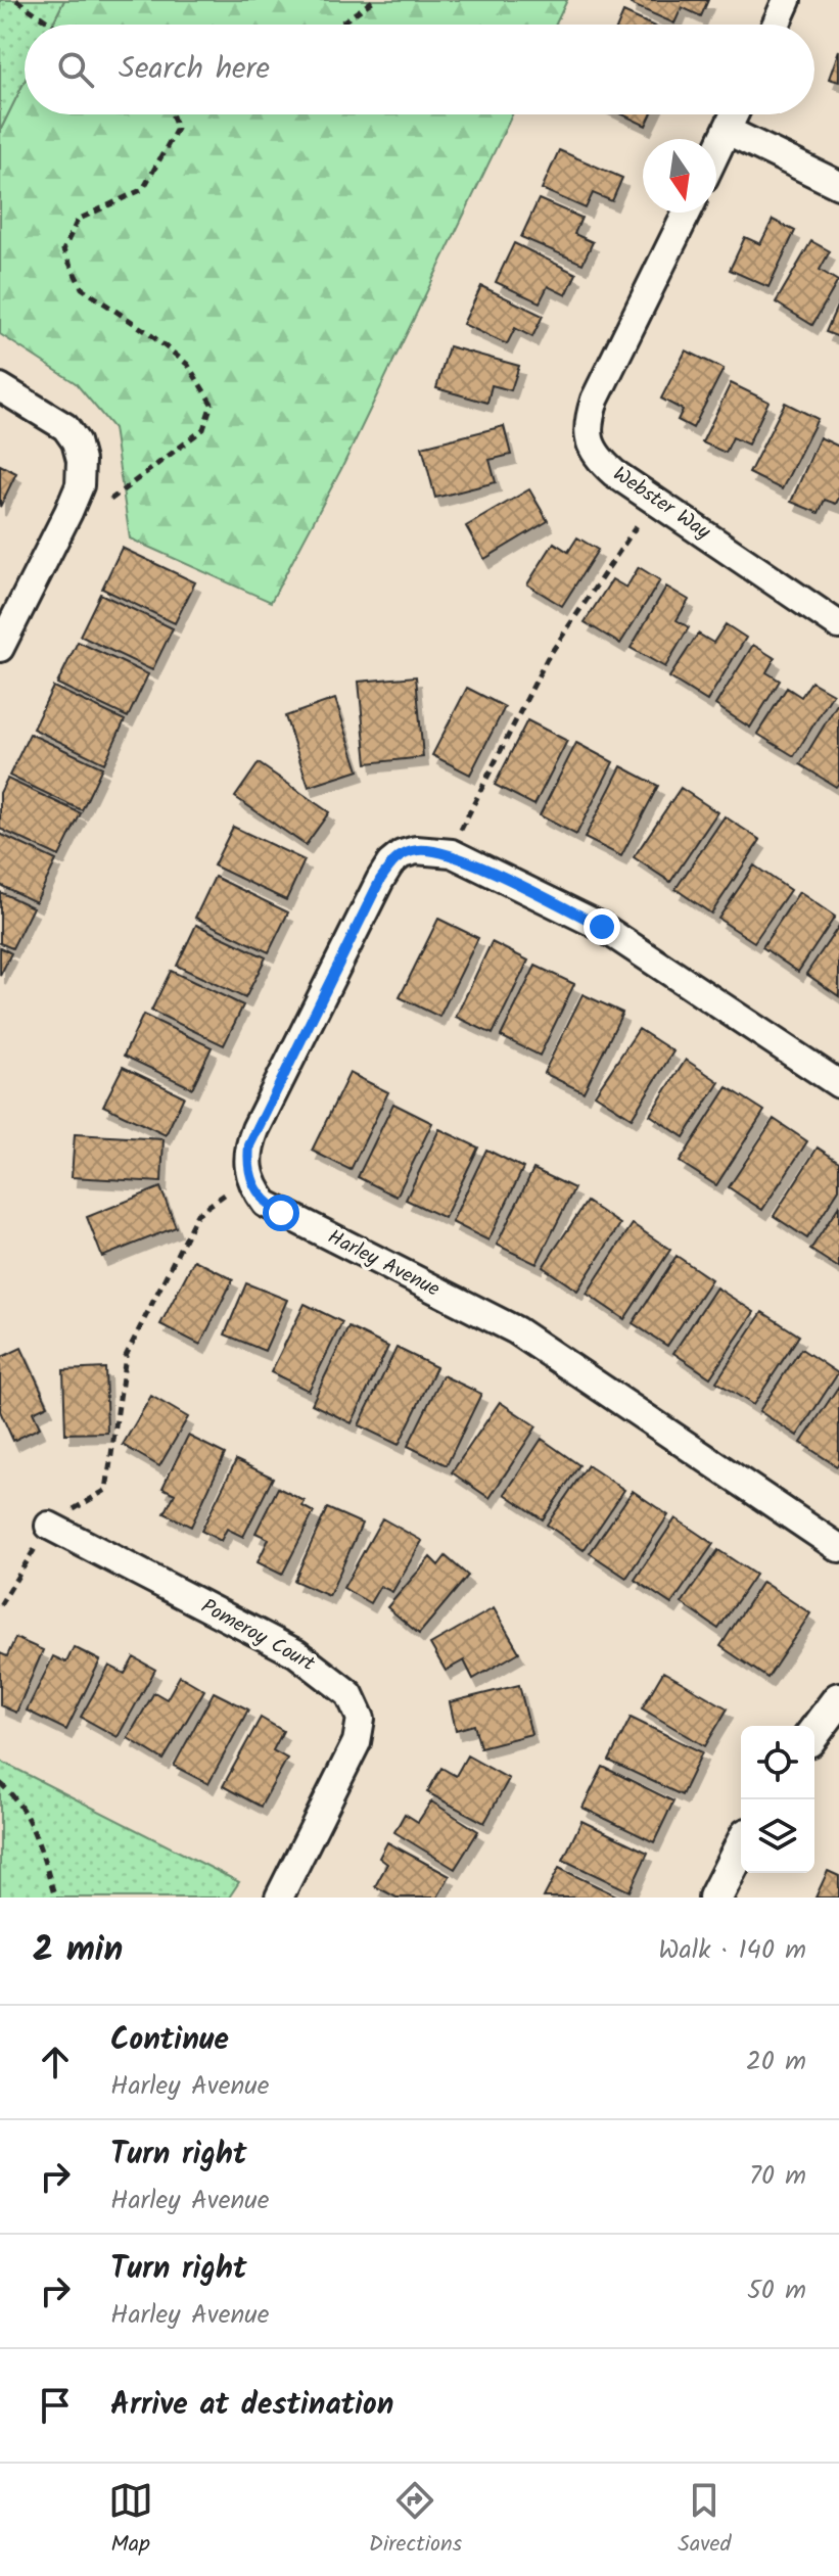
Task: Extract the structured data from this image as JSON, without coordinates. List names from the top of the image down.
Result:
{
  "streets": {
    "street": ["Webster Way", "Harley Avenue", "Pomeroy Court"]
  },
  "north": "bottom",
  "page": {
    "search": "Search here",
    "heading": ["2 min", "Walk · 140 m"],
    "list": [
      ["Continue", "Harley Avenue", "20 m"],
      ["Turn right", "Harley Avenue", "70 m"],
      ["Turn right", "Harley Avenue", "50 m"],
      "Arrive at destination"
    ],
    "nav": ["Map", "Directions", "Saved"]
  }
}
